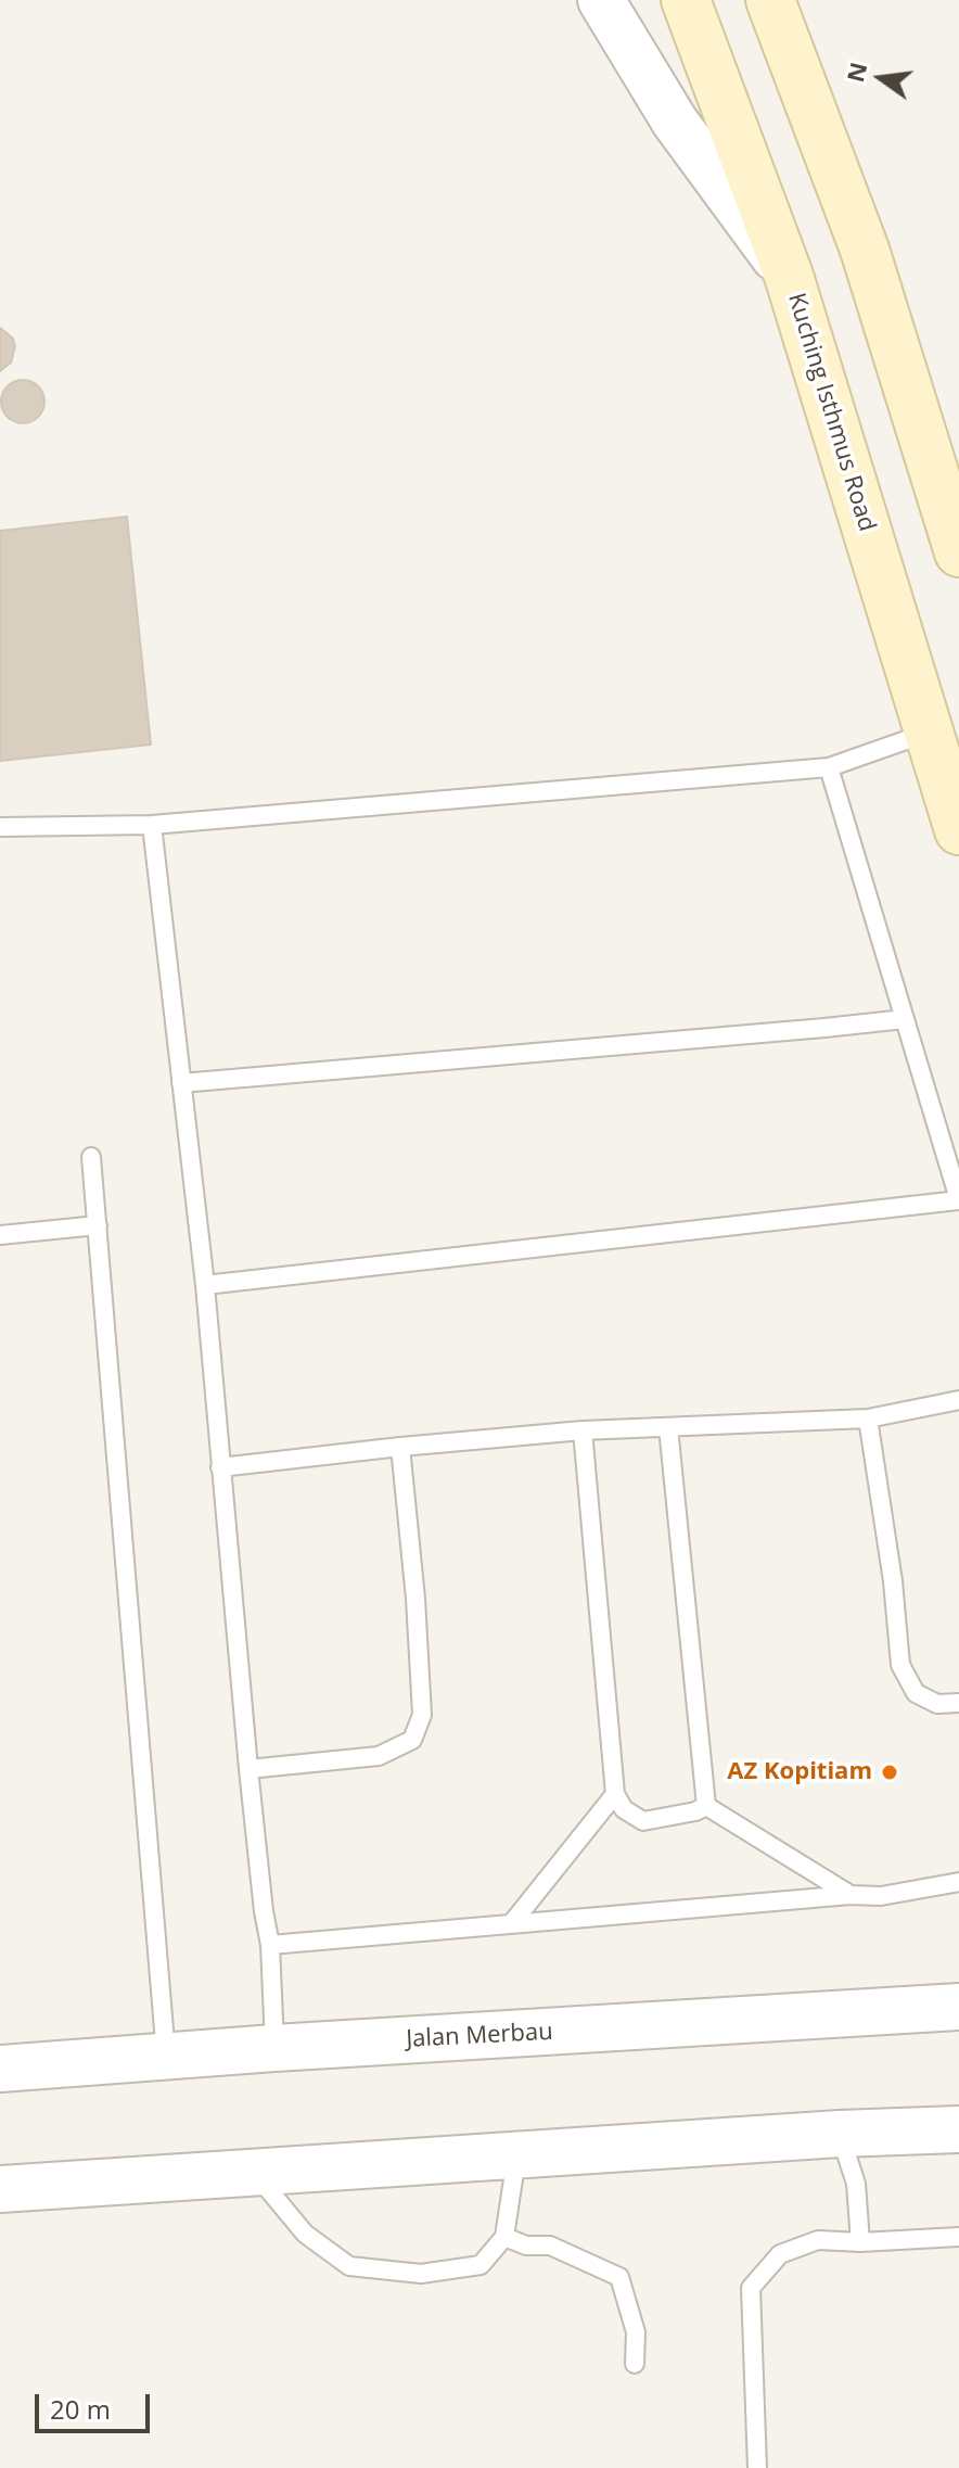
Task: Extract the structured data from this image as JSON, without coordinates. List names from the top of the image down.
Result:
{
  "streets": {
    "main road": ["Kuching Isthmus Road"],
    "street": ["Jalan Merbau"]
  },
  "places": ["AZ Kopitiam"],
  "scale_bar": "20 m",
  "north": "left"
}
